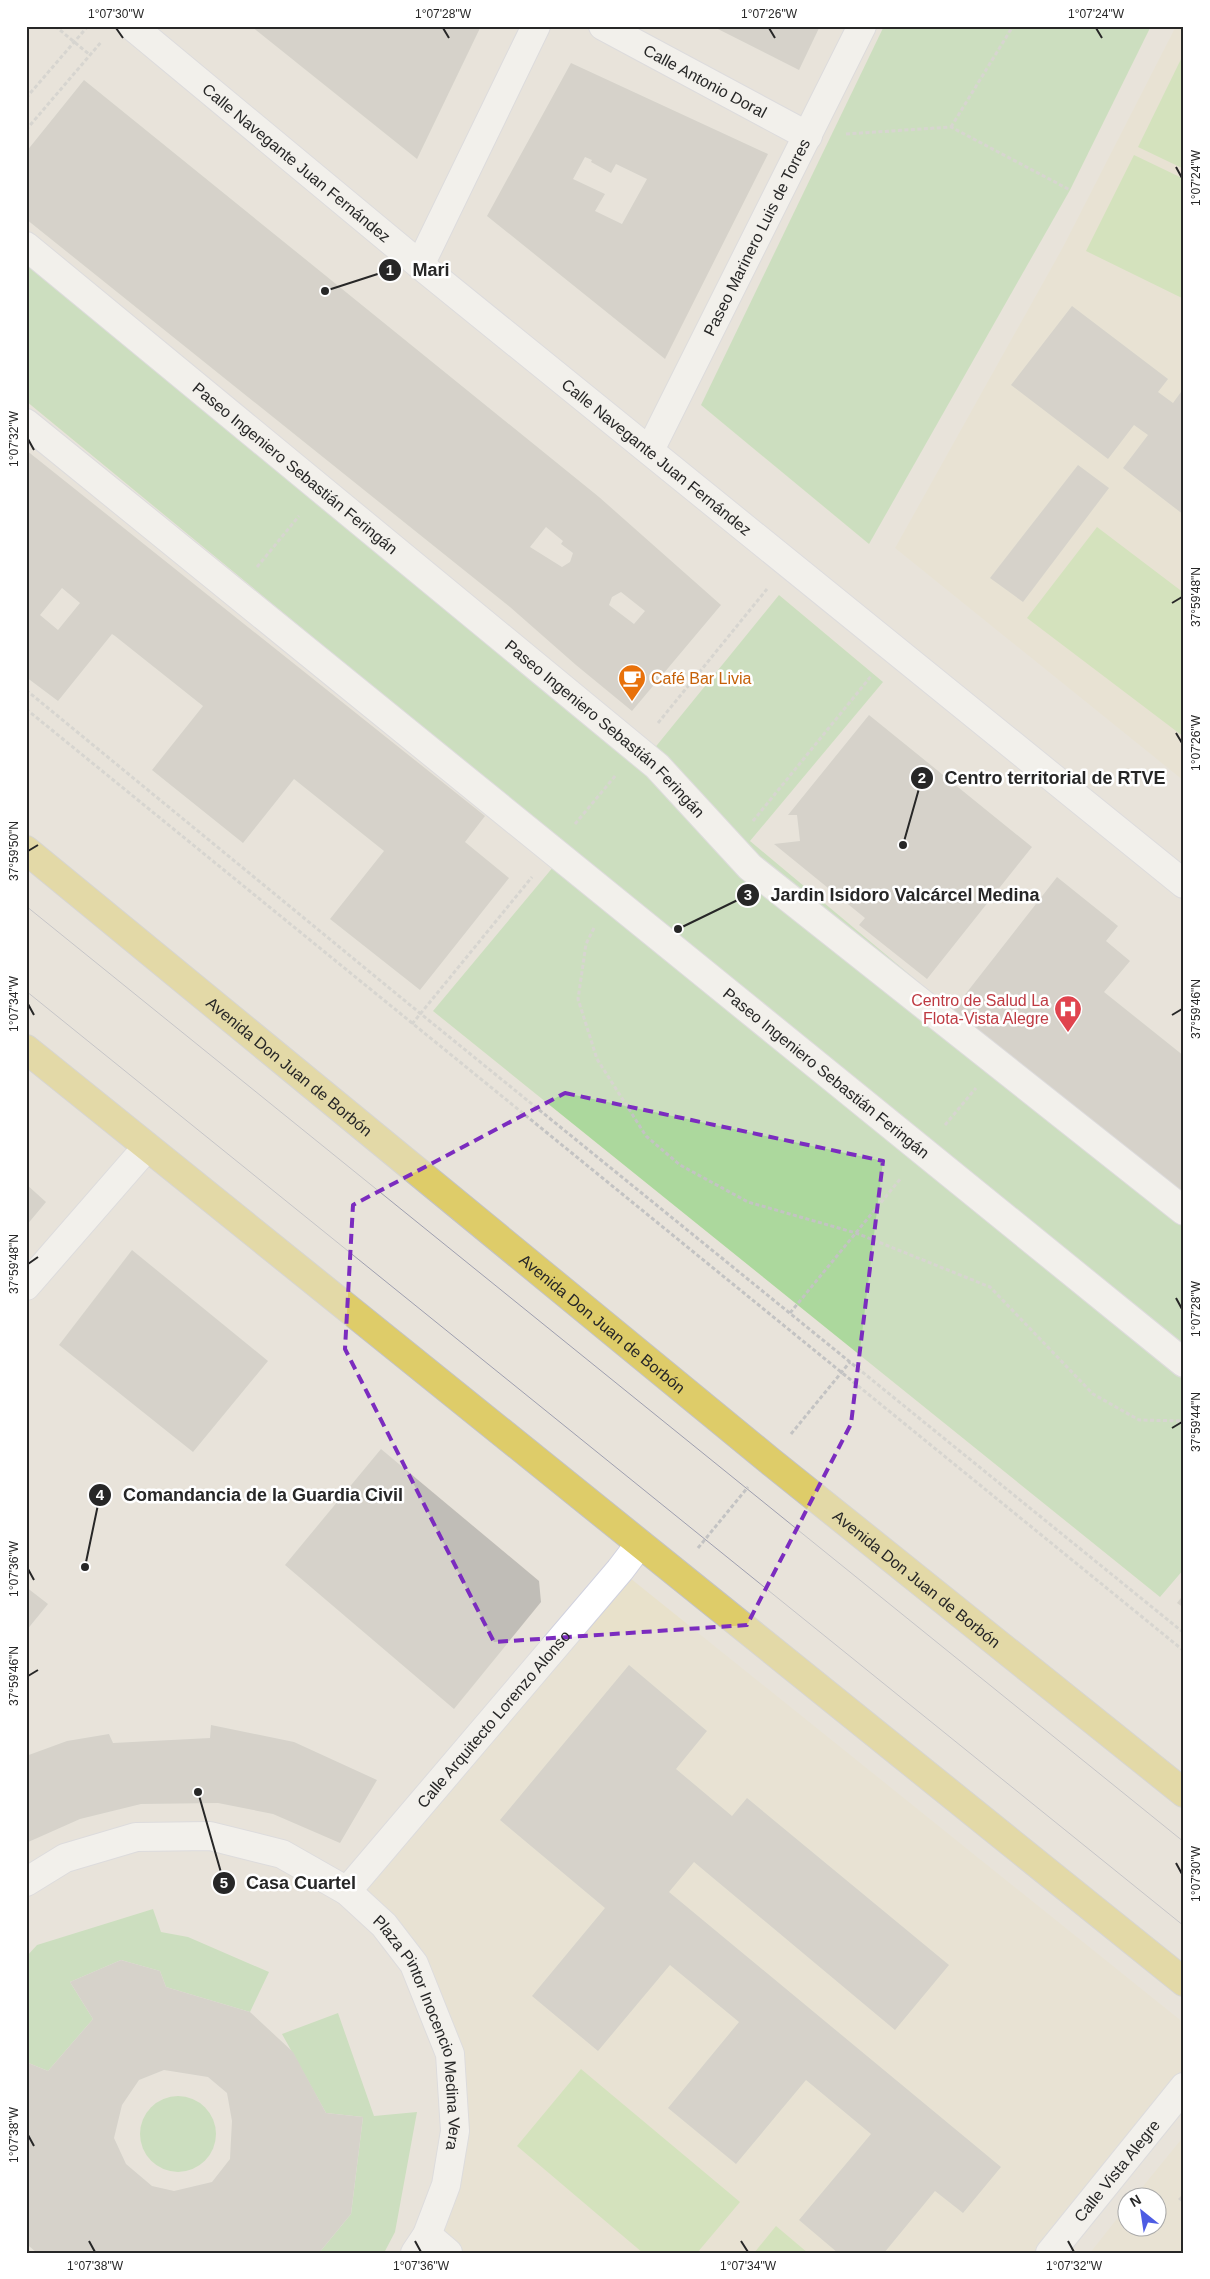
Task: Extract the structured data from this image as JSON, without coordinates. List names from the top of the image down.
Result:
{
  "streets": {
    "main road": ["Avenida Don Juan de Borbón"],
    "street": [
      "Calle Antonio Doral",
      "Calle Navegante Juan Fernández",
      "Paseo Marinero Luis de Torres",
      "Paseo Ingeniero Sebastián Feringán",
      "Calle Arquitecto Lorenzo Alonso",
      "Plaza Pintor Inocencio Medina Vera",
      "Calle Vista Alegre"
    ]
  },
  "crossings": [
    ["Calle Antonio Doral", "Paseo Marinero Luis de Torres"],
    ["Calle Navegante Juan Fernández", "Paseo Marinero Luis de Torres"],
    ["Calle Arquitecto Lorenzo Alonso", "Plaza Pintor Inocencio Medina Vera"]
  ],
  "places": {
    "other": [
      "Mari",
      "Centro territorial de RTVE",
      "Jardin Isidoro Valcárcel Medina",
      "Comandancia de la Guardia Civil",
      "Casa Cuartel"
    ],
    "cafe": ["Café Bar Livia"],
    "hospital": ["Centro de Salud La Flota-Vista Alegre"]
  },
  "north": "top left",
  "coordinates": [
    "1°07'30\"W",
    "1°07'28\"W",
    "1°07'26\"W",
    "1°07'24\"W",
    "1°07'32\"W",
    "37°59'48\"N",
    "37°59'50\"N",
    "1°07'34\"W",
    "37°59'46\"N",
    "37°59'44\"N",
    "1°07'36\"W",
    "1°07'38\"W"
  ]
}
